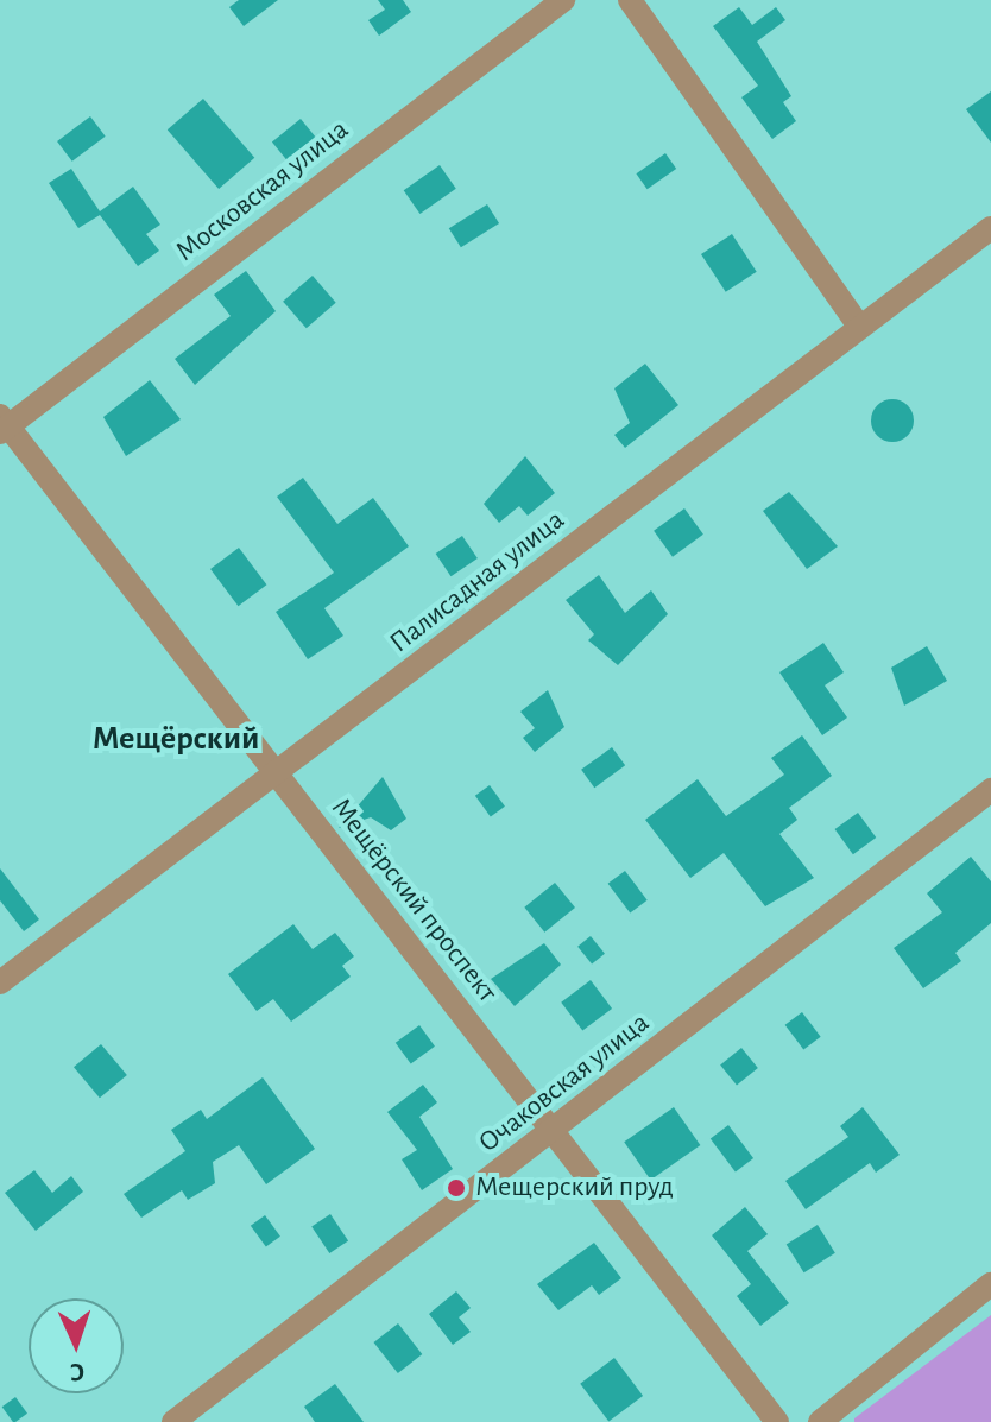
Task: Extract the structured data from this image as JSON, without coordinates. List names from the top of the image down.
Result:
{
  "streets": {
    "street": [
      "Московская улица",
      "Палисадная улица",
      "Мещёрский проспект",
      "Очаковская улица"
    ]
  },
  "crossings": [
    ["Московская улица", "Мещёрский проспект"],
    ["Палисадная улица", "Мещёрский проспект"],
    ["Мещёрский проспект", "Очаковская улица"]
  ],
  "districts": ["Мещёрский"],
  "places": ["Мещерский пруд"],
  "north": "bottom"
}
